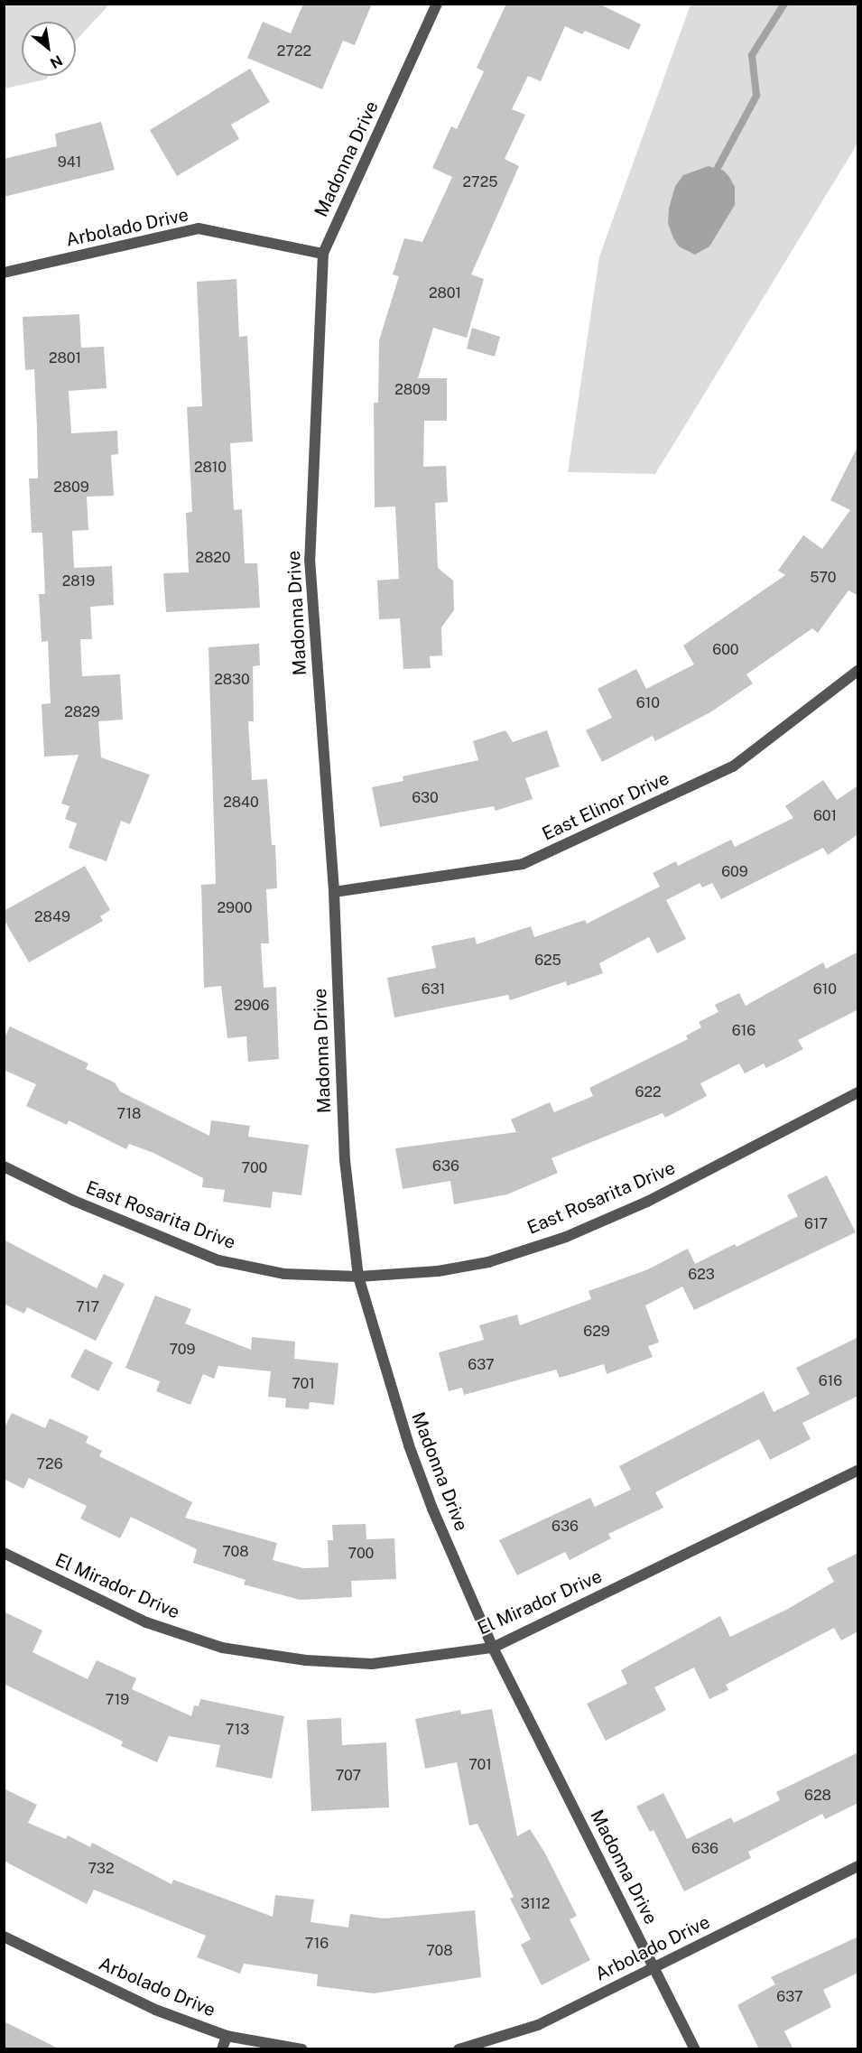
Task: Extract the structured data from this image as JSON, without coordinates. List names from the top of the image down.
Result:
{
  "streets": {
    "street": [
      "Madonna Drive",
      "Arbolado Drive",
      "East Elinor Drive",
      "East Rosarita Drive",
      "El Mirador Drive"
    ]
  },
  "crossings": [
    ["Madonna Drive", "Arbolado Drive"],
    ["Madonna Drive", "East Elinor Drive"],
    ["Madonna Drive", "East Rosarita Drive"],
    ["Madonna Drive", "El Mirador Drive"]
  ],
  "house_numbers": [
    "2722",
    "941",
    "2725",
    "2801",
    "2801",
    "2809",
    "2810",
    "2809",
    "2820",
    "570",
    "2819",
    "600",
    "2830",
    "610",
    "2829",
    "630",
    "2840",
    "601",
    "609",
    "2900",
    "2849",
    "625",
    "631",
    "610",
    "2906",
    "616",
    "622",
    "718",
    "636",
    "700",
    "617",
    "623",
    "717",
    "629",
    "709",
    "637",
    "616",
    "701",
    "726",
    "636",
    "708",
    "700",
    "719",
    "713",
    "701",
    "707",
    "628",
    "636",
    "732",
    "3112",
    "716",
    "708",
    "637"
  ],
  "north": "bottom right"
}
